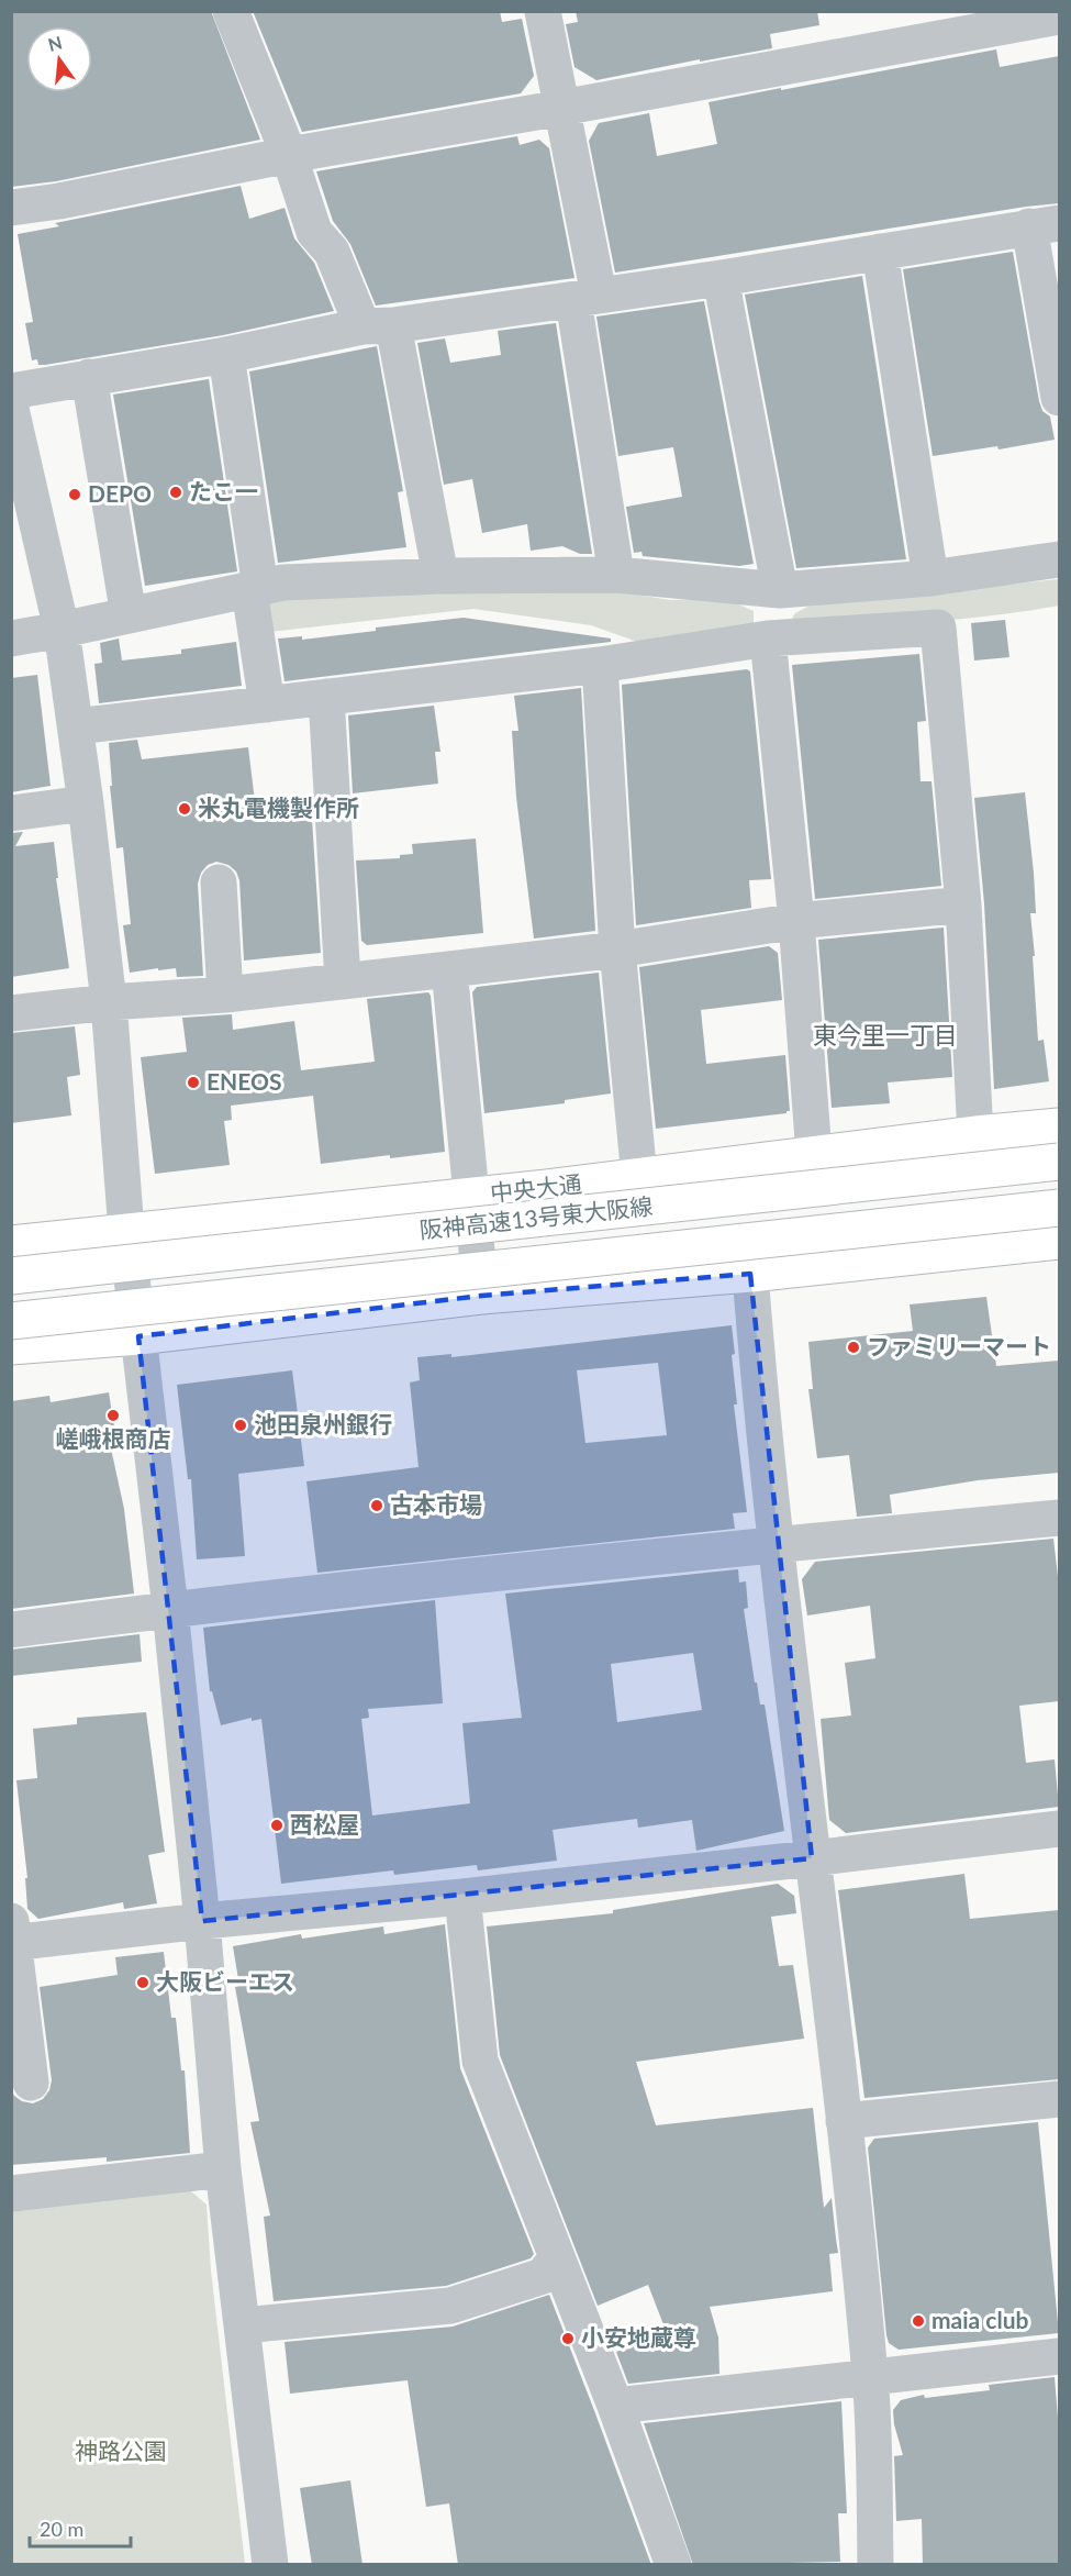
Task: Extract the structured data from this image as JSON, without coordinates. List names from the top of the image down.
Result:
{
  "streets": {
    "main road": ["中央大通", "阪神高速13号東大阪線"]
  },
  "districts": ["東今里一丁目"],
  "parks": ["神路公園"],
  "places": [
    "たこ一",
    "DEPO",
    "米丸電機製作所",
    "ENEOS",
    "ファミリーマート",
    "嵯峨根商店",
    "池田泉州銀行",
    "古本市場",
    "西松屋",
    "大阪ビーエス",
    "maia club",
    "小安地蔵尊"
  ],
  "scale_bar": "20 m",
  "north": "top"
}
